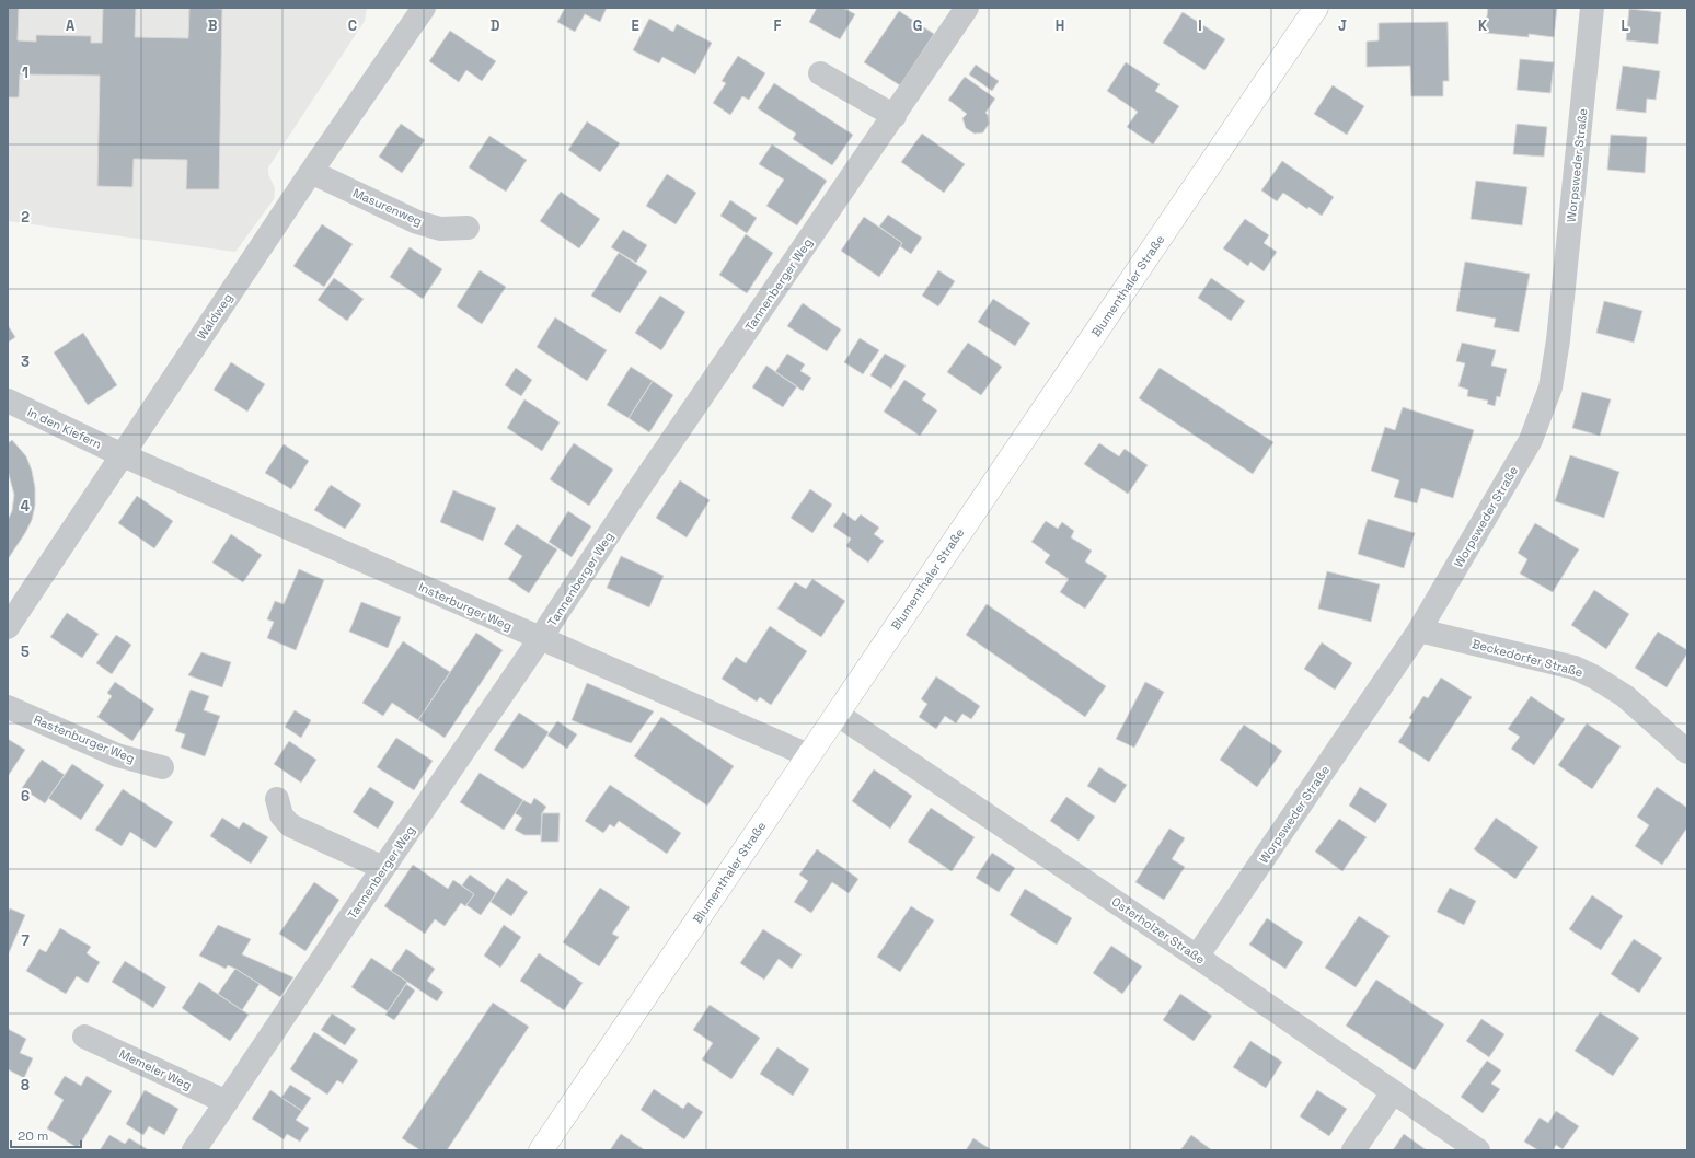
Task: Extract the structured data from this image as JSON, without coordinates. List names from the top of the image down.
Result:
{
  "streets": {
    "main road": ["Blumenthaler Straße"],
    "street": [
      "Worpsweder Straße",
      "Masurenweg",
      "Tannenberger Weg",
      "Waldweg",
      "In den Kiefern",
      "Insterburger Weg",
      "Beckedorfer Straße",
      "Rastenburger Weg",
      "Osterholzer Straße",
      "Memeler Weg"
    ]
  },
  "crossings": [
    ["Worpsweder Straße", "Beckedorfer Straße"],
    ["Worpsweder Straße", "Osterholzer Straße"],
    ["Masurenweg", "Waldweg"],
    ["Tannenberger Weg", "Insterburger Weg"],
    ["Tannenberger Weg", "Memeler Weg"],
    ["Blumenthaler Straße", "Insterburger Weg"],
    ["Blumenthaler Straße", "Osterholzer Straße"],
    ["Waldweg", "In den Kiefern"],
    ["Waldweg", "Insterburger Weg"],
    ["In den Kiefern", "Insterburger Weg"]
  ],
  "scale_bar": "20 m",
  "grid": {
    "columns": [
      "A",
      "B",
      "C",
      "D",
      "E",
      "F",
      "G",
      "H",
      "I",
      "J",
      "K",
      "L"
    ],
    "rows": [
      "1",
      "2",
      "3",
      "4",
      "5",
      "6",
      "7",
      "8"
    ]
  }
}
